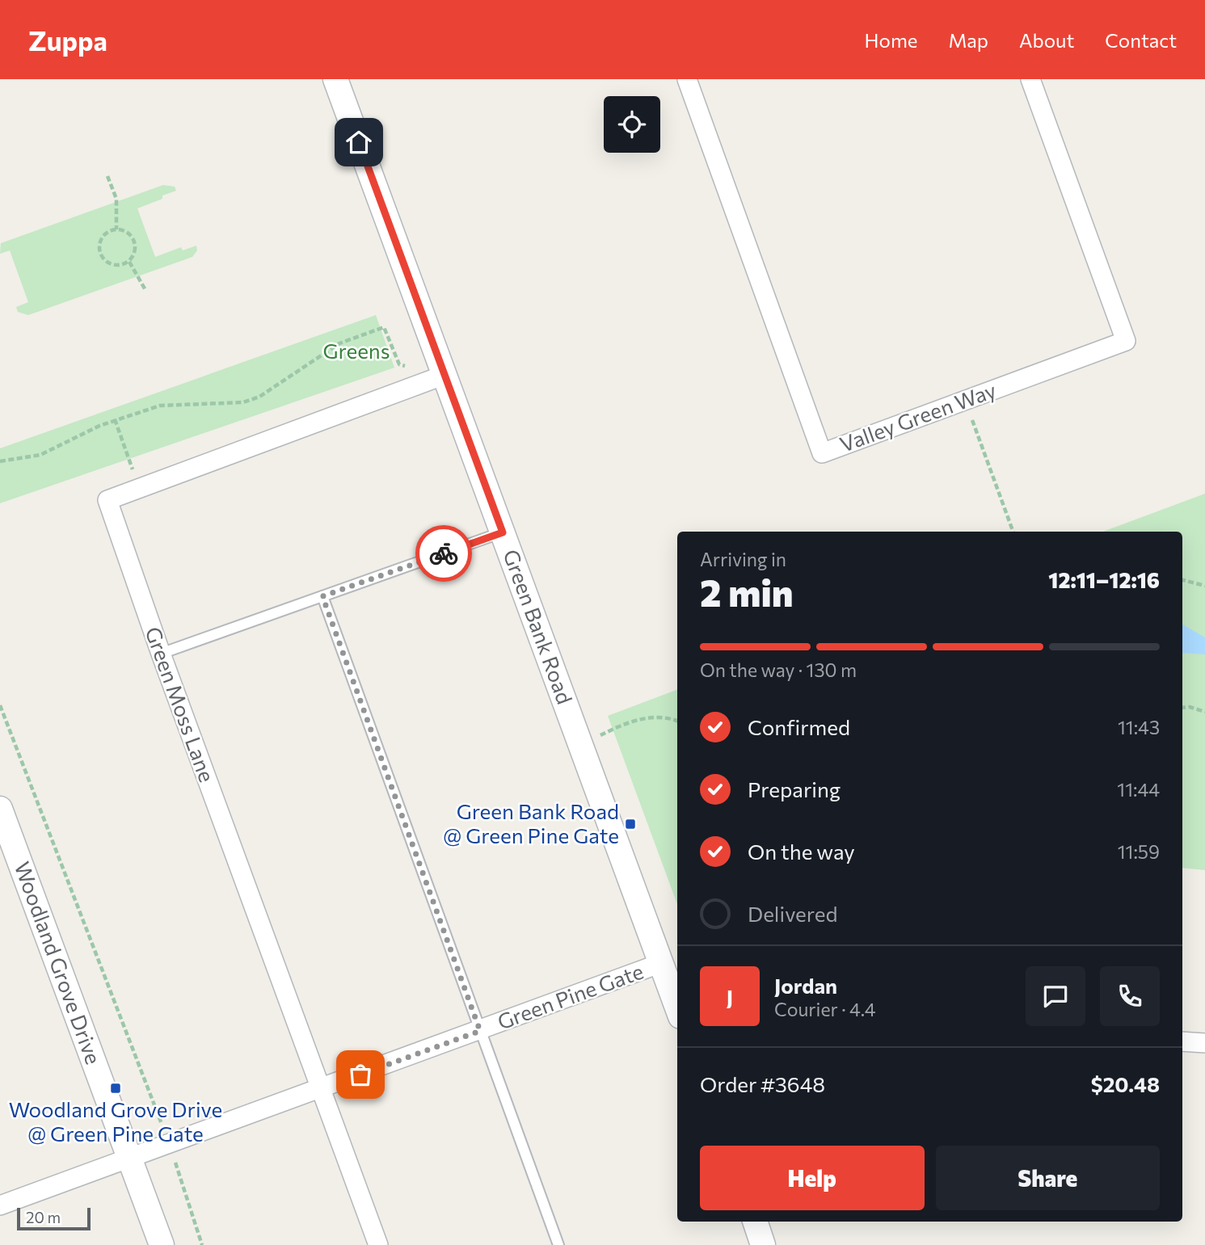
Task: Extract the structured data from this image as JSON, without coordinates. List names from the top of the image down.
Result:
{
  "streets": {
    "street": [
      "Valley Green Way",
      "Green Bank Road",
      "Green Moss Lane",
      "Woodland Grove Drive",
      "Green Pine Gate"
    ]
  },
  "crossings": [
    ["Green Bank Road", "Green Moss Lane"],
    ["Green Bank Road", "Green Pine Gate"],
    ["Green Moss Lane", "Green Pine Gate"],
    ["Woodland Grove Drive", "Green Pine Gate"]
  ],
  "parks": ["Greens"],
  "places": {
    "transit": ["Green Bank Road @ Green Pine Gate", "Woodland Grove Drive @ Green Pine Gate"]
  },
  "scale_bar": "20 m",
  "page": {
    "header": "Zuppa",
    "nav": [
      "Home",
      "Map",
      "About",
      "Contact"
    ],
    "heading": ["2 min", "Arriving in", "12:11–12:16"],
    "panel": [
      "Jordan",
      "Courier · 4.4",
      "Order #3648",
      "$20.48"
    ],
    "bar": "On the way · 130 m",
    "list": [
      ["Confirmed", "11:43"],
      ["Preparing", "11:44"],
      ["On the way", "11:59"],
      "Delivered"
    ],
    "round": "J",
    "buttons": ["Help", "Share"],
    "scale": "20 m"
  }
}
